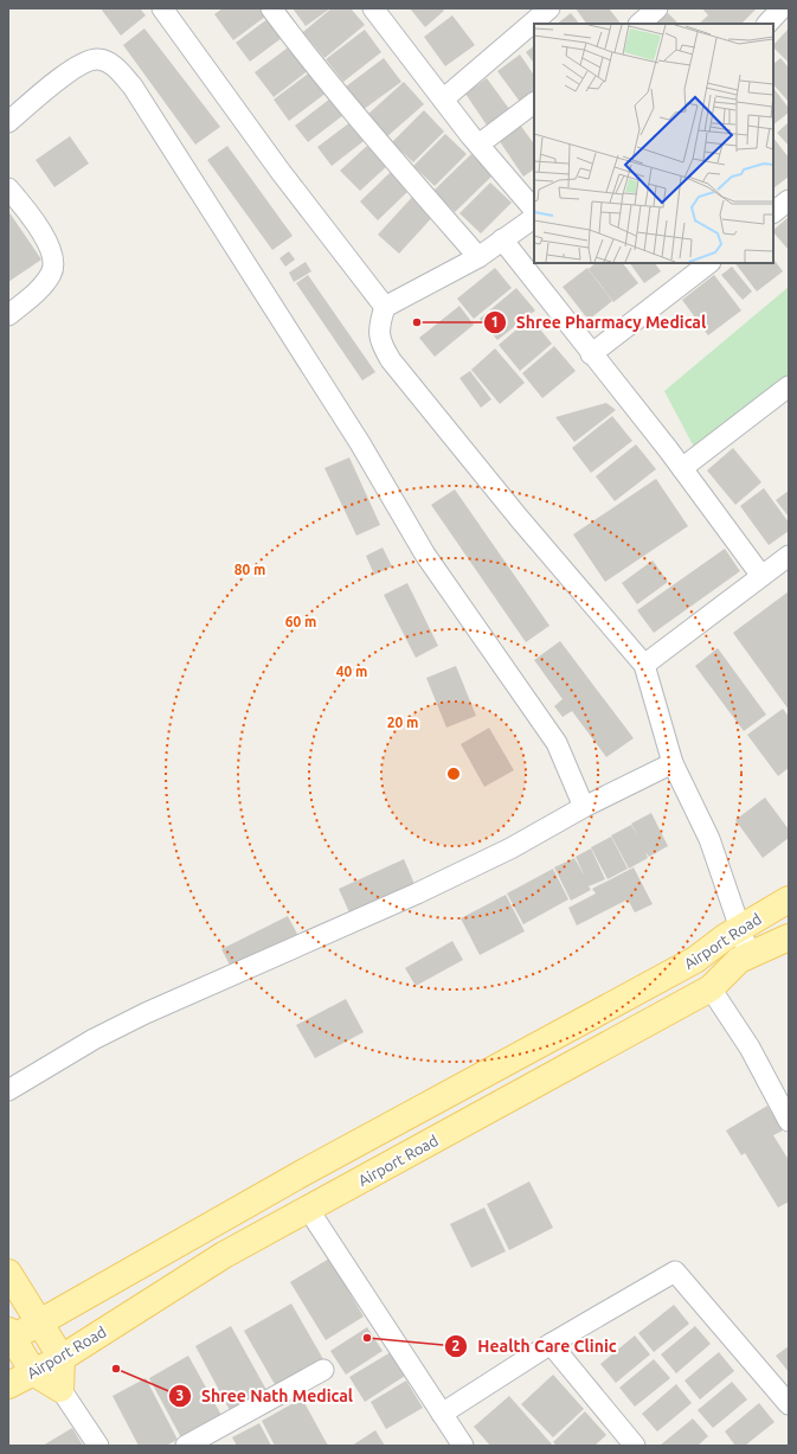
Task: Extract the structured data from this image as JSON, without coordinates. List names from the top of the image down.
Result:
{
  "streets": {
    "main road": ["Airport Road"]
  },
  "places": ["Shree Pharmacy Medical", "Health Care Clinic", "Shree Nath Medical"],
  "rings": [
    "80 m",
    "60 m",
    "40 m",
    "20 m"
  ]
}
